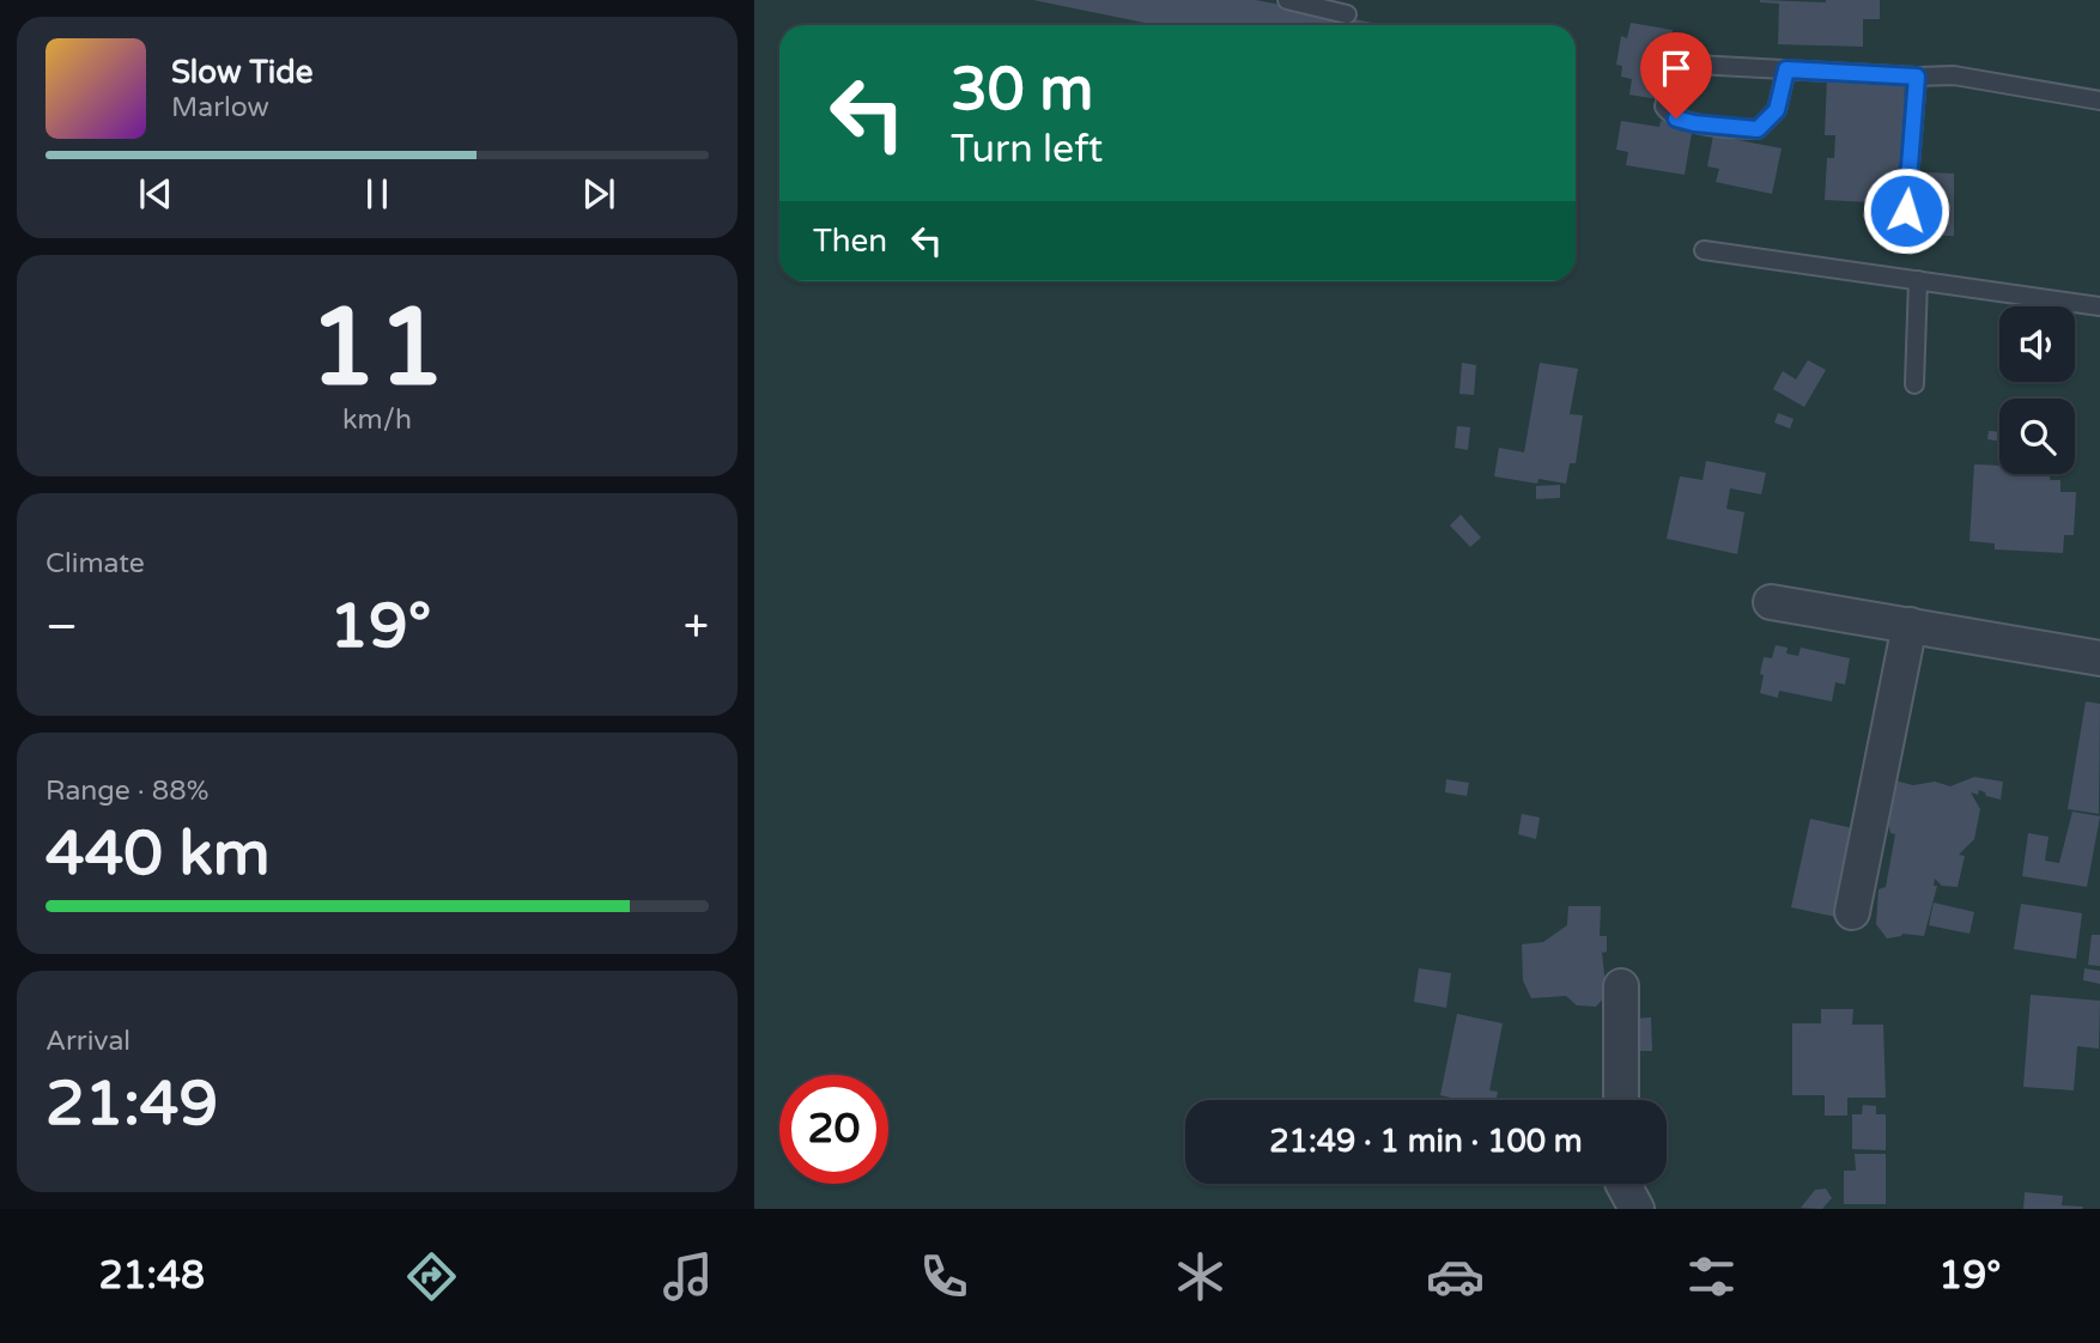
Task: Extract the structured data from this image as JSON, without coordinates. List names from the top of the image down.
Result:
{
  "page": {
    "turn": ["30 m", "Turn left"],
    "song": ["Slow Tide", "Marlow"],
    "then": "Then",
    "tile": [
      ["11", "km/h"],
      "Climate",
      ["Range · 88%", "440 km"],
      ["Arrival", "21:49"]
    ],
    "heat": ["−", "19°", "+"],
    "limit": "20",
    "trip": "21:49 · 1 min · 100 m",
    "tabs": ["21:48", "19°"]
  }
}
